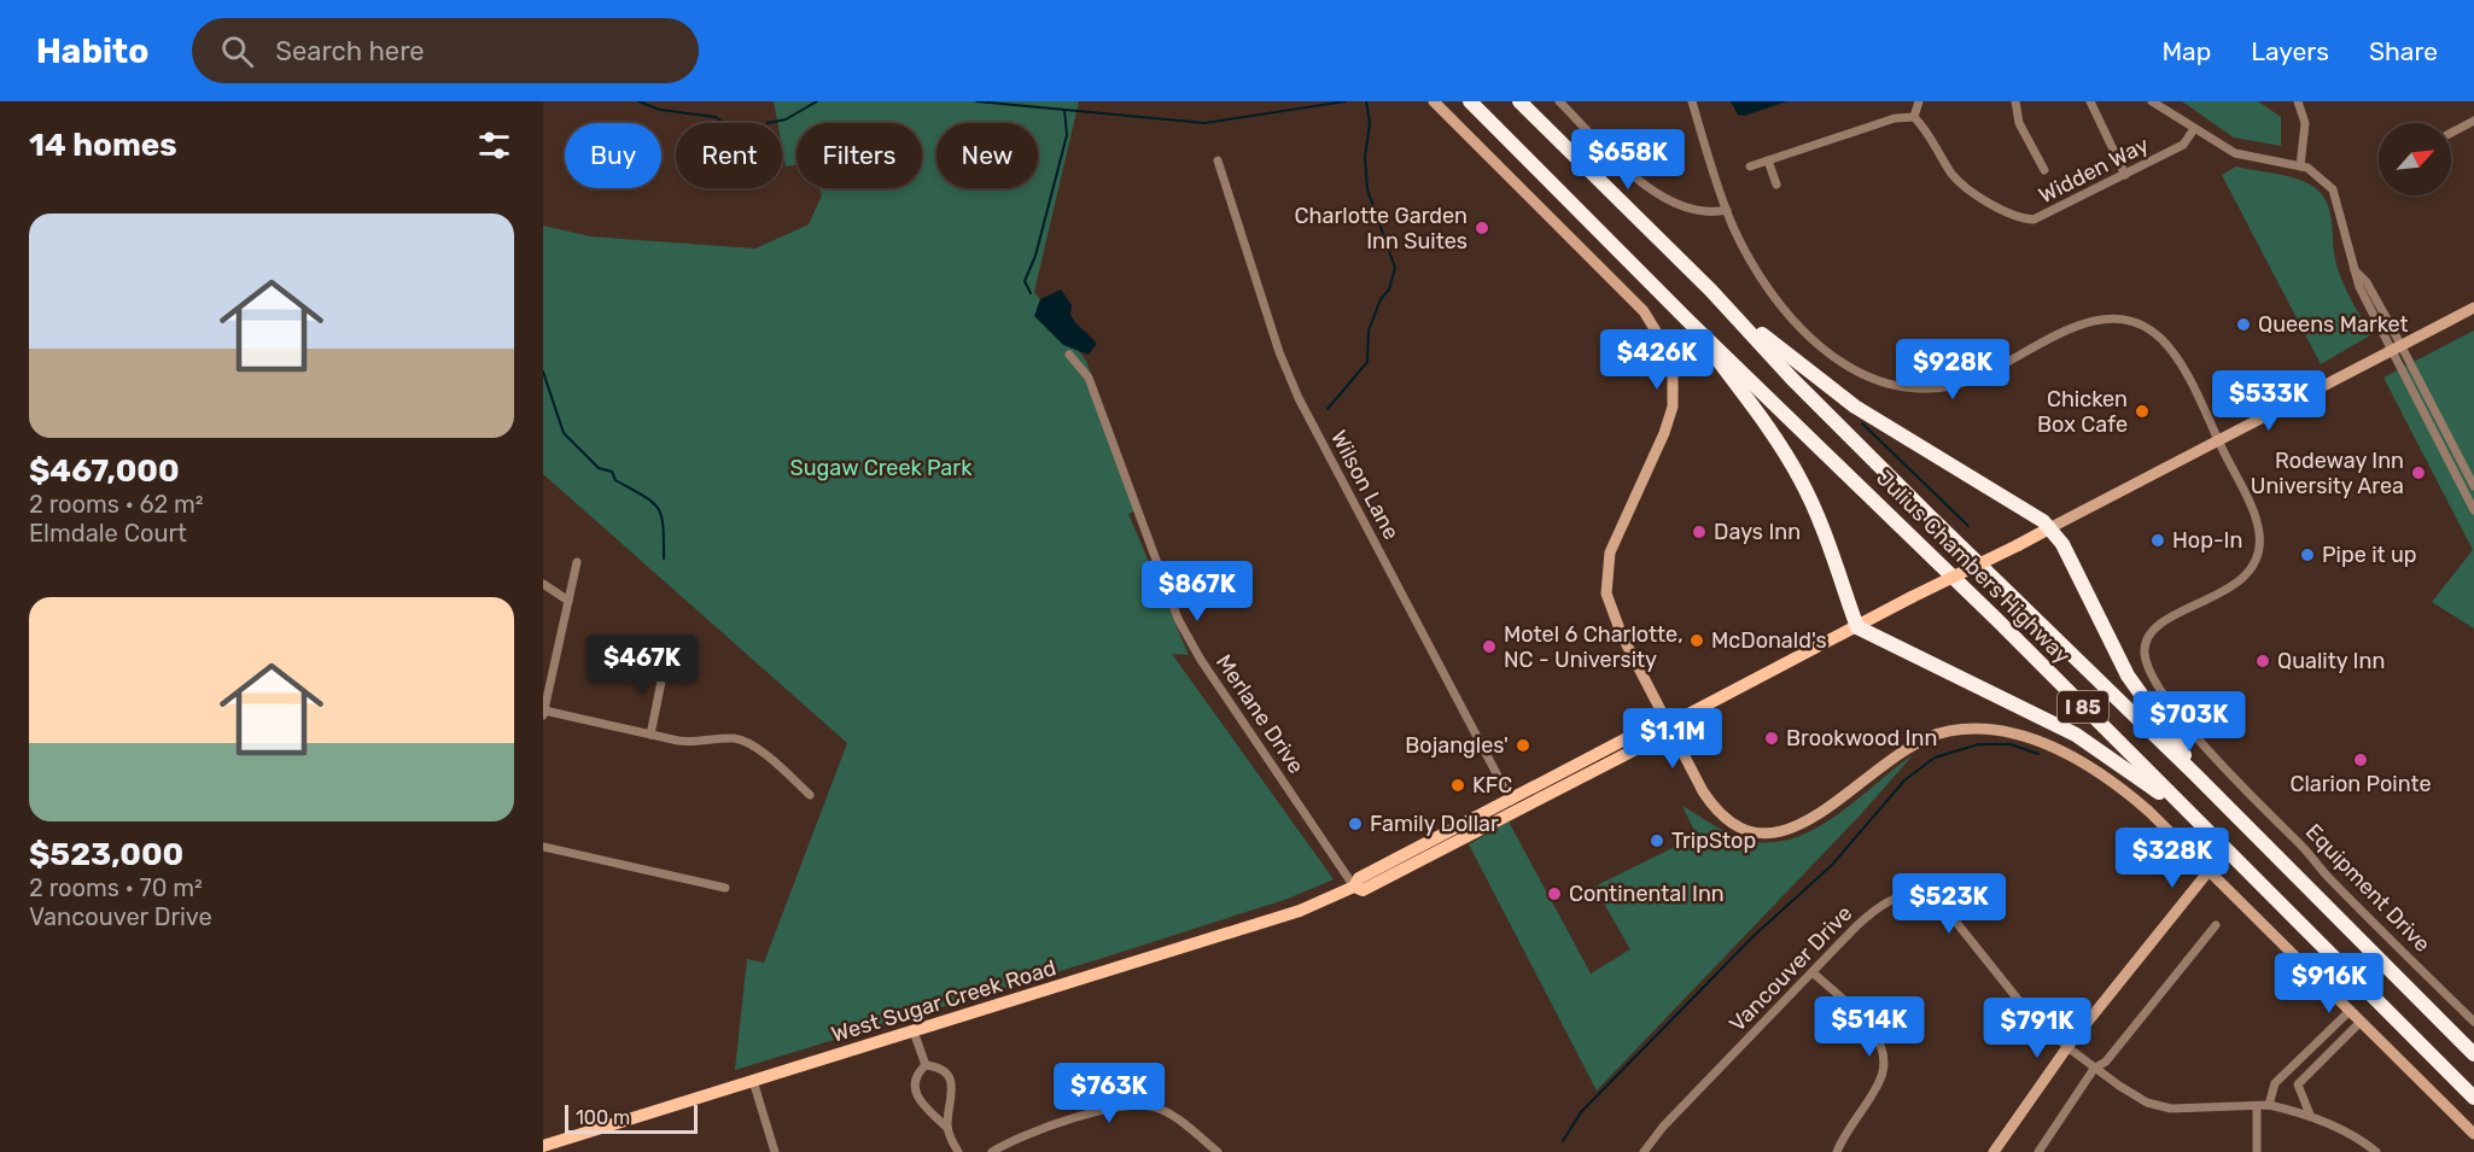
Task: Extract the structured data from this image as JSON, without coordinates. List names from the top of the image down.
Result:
{
  "streets": {
    "highway": ["Julius Chambers Highway", "I 85"],
    "main road": ["West Sugar Creek Road"],
    "street": [
      "Widden Way",
      "Wilson Lane",
      "Merlane Drive",
      "Equipment Drive",
      "Vancouver Drive"
    ]
  },
  "crossings": [
    ["Wilson Lane", "West Sugar Creek Road"],
    ["Merlane Drive", "West Sugar Creek Road"],
    ["Equipment Drive", "West Sugar Creek Road"]
  ],
  "parks": ["Sugaw Creek Park"],
  "places": [
    "Charlotte Garden Inn Suites",
    "Queens Market",
    "Chicken Box Cafe",
    "Rodeway Inn University Area",
    "Days Inn",
    "Hop-In",
    "Pipe it up",
    "McDonald's",
    "Motel 6 Charlotte, NC - University",
    "Quality Inn",
    "Brookwood Inn",
    "Bojangles'",
    "Clarion Pointe",
    "KFC",
    "Family Dollar",
    "TripStop",
    "Continental Inn"
  ],
  "scale_bar": "100 m",
  "north": "top right",
  "page": {
    "header": "Habito",
    "search": "Search here",
    "nav": ["Map", "Layers", "Share"],
    "heading": "14 homes",
    "chip": [
      "Buy",
      "Rent",
      "Filters",
      "New"
    ],
    "price": [
      "$658K",
      "$426K",
      "$928K",
      "$533K",
      "$867K",
      "$467K",
      "$703K",
      "$1.1M",
      "$328K",
      "$523K",
      "$916K",
      "$514K",
      "$791K",
      "$763K"
    ],
    "list": [
      {
        "name": "$467,000",
        "note": "2 rooms · 62 m² · Elmdale Court"
      },
      {
        "name": "$523,000",
        "note": "2 rooms · 70 m² · Vancouver Drive"
      }
    ],
    "scale": "100 m"
  }
}
